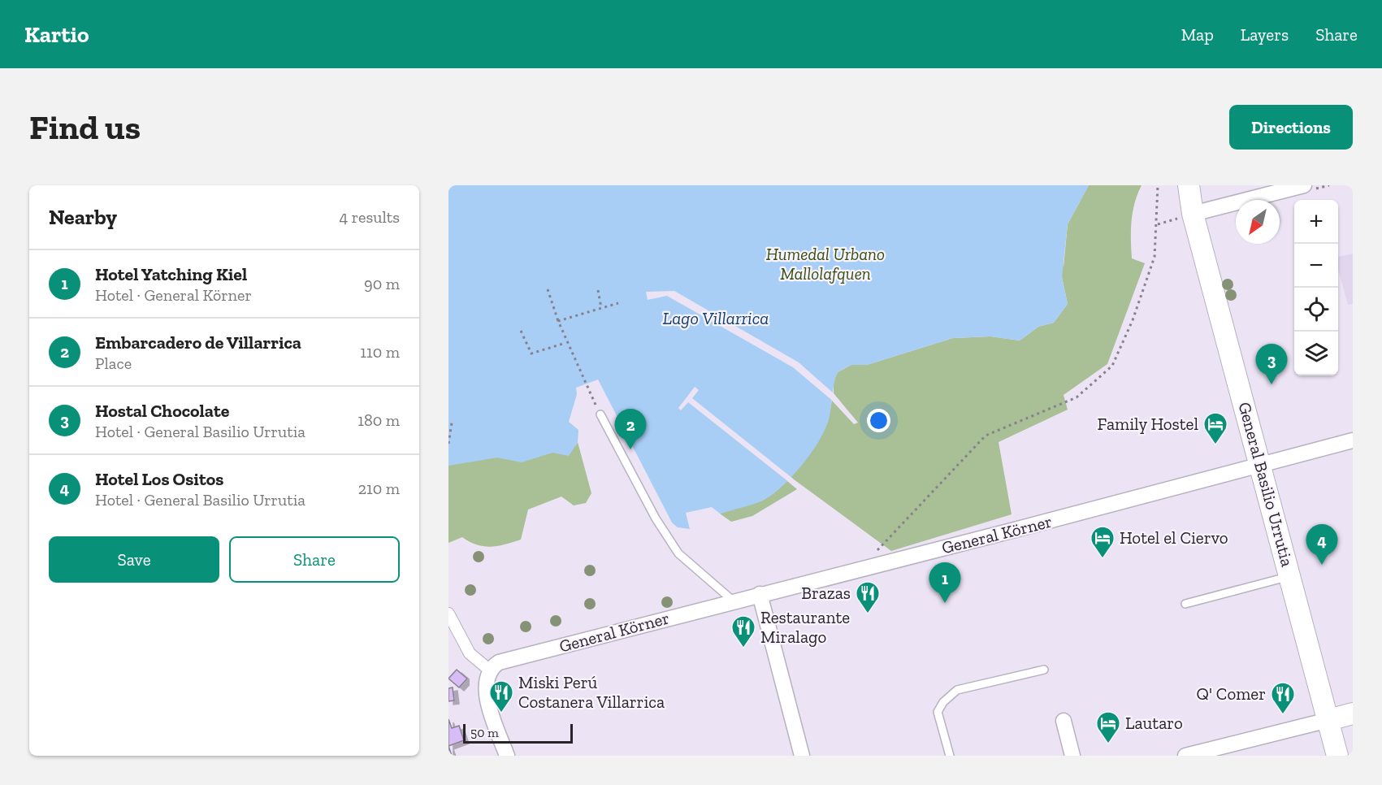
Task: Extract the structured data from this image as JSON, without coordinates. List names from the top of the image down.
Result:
{
  "streets": {
    "main road": ["General Basilio Urrutia"],
    "street": ["General Körner"]
  },
  "crossings": [
    ["General Basilio Urrutia", "General Körner"]
  ],
  "water": ["Lago Villarrica"],
  "parks": ["Humedal Urbano Mallolafquen"],
  "places": {
    "hotel": ["Family Hostel", "Hotel el Ciervo", "Lautaro"],
    "restaurant": [
      "Brazas",
      "Restaurante Miralago",
      "Miski Perú Costanera Villarrica",
      "Q' Comer"
    ]
  },
  "scale_bar": "50 m",
  "north": "bottom left",
  "page": {
    "header": "Kartio",
    "nav": ["Map", "Layers", "Share"],
    "buttons": [
      "Directions",
      ["Save", "Share"]
    ],
    "title": "Find us",
    "heading": ["Nearby", "4 results"],
    "map_buttons": ["+", "−"],
    "list": [
      {
        "mark": "1",
        "name": "Hotel Yatching Kiel",
        "note": "Hotel · General Körner",
        "value": "90 m"
      },
      {
        "mark": "2",
        "name": "Embarcadero de Villarrica",
        "note": "Place",
        "value": "110 m"
      },
      {
        "mark": "3",
        "name": "Hostal Chocolate",
        "note": "Hotel · General Basilio Urrutia",
        "value": "180 m"
      },
      {
        "mark": "4",
        "name": "Hotel Los Ositos",
        "note": "Hotel · General Basilio Urrutia",
        "value": "210 m"
      }
    ],
    "pins": [
      "3",
      "2",
      "4",
      "1"
    ],
    "scale": "50 m"
  }
}
